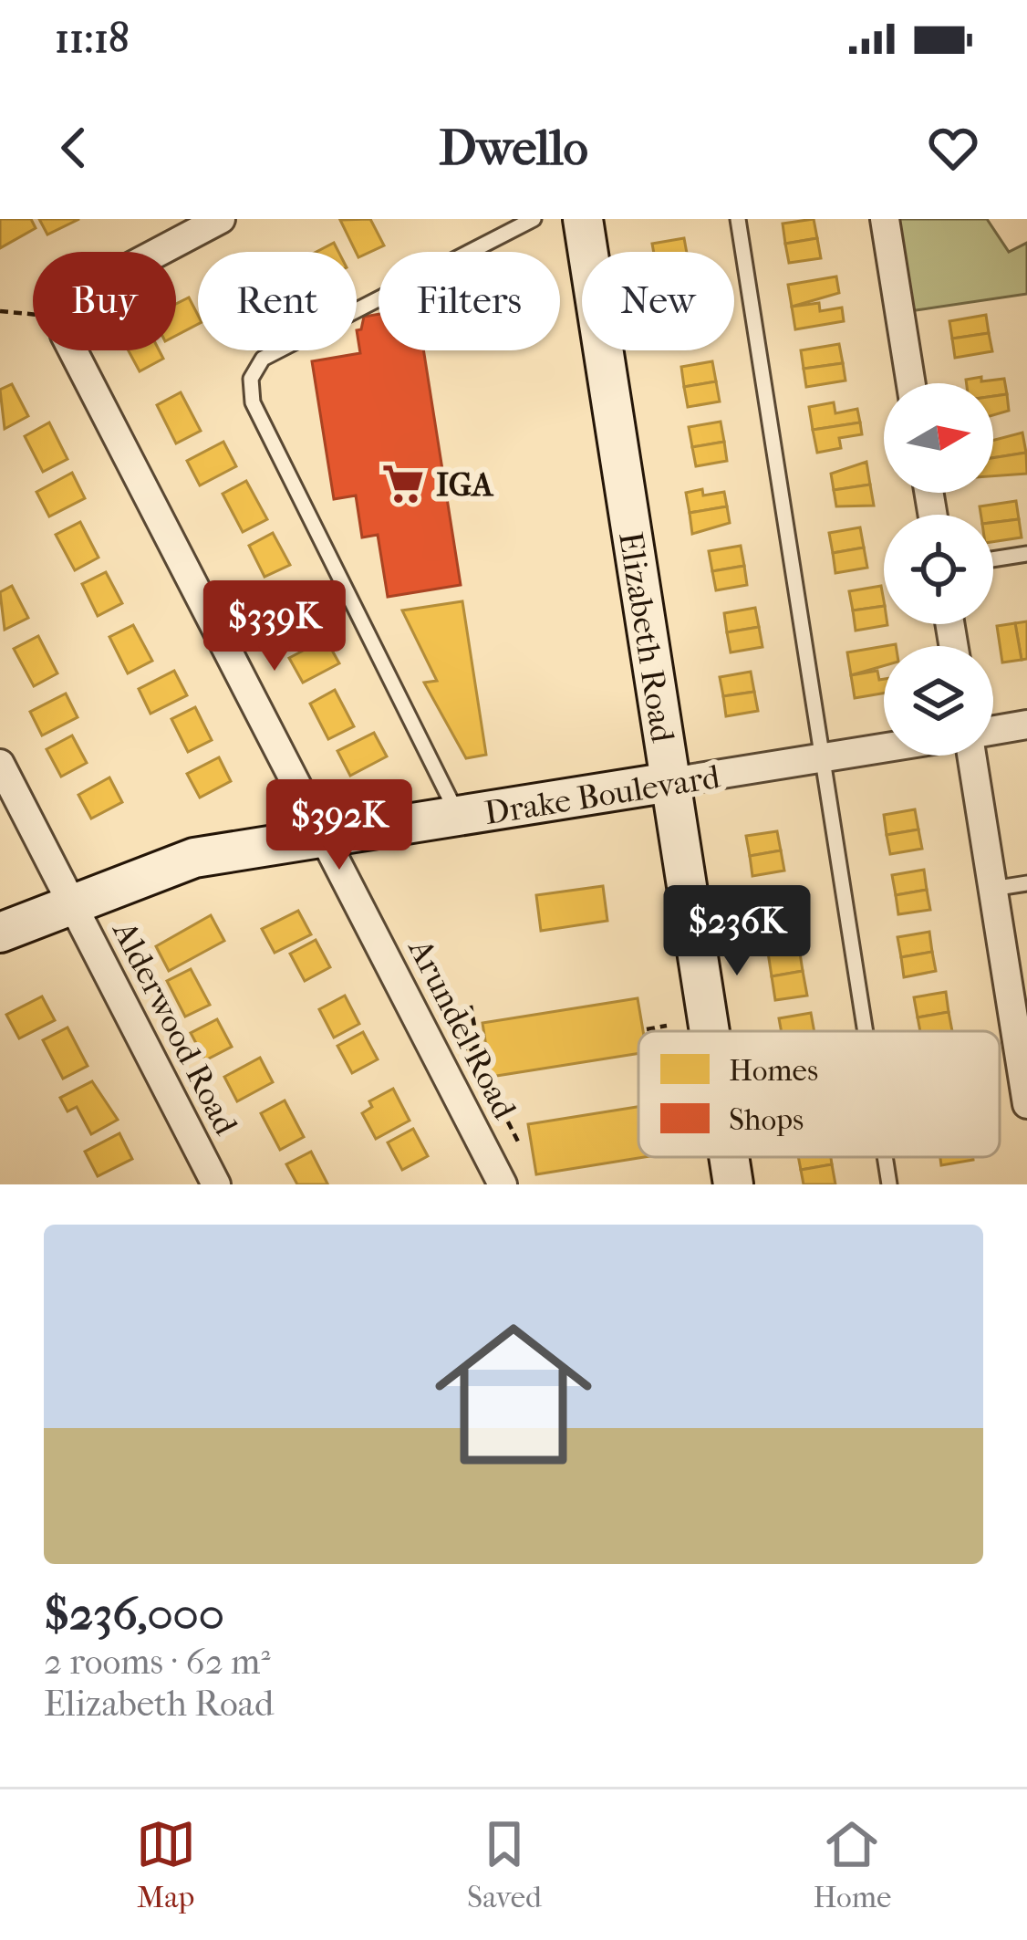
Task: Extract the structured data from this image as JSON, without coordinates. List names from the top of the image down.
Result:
{
  "streets": {
    "street": [
      "Elizabeth Road",
      "Drake Boulevard",
      "Alderwood Road",
      "Arundel Road"
    ]
  },
  "crossings": [
    ["Elizabeth Road", "Drake Boulevard"],
    ["Drake Boulevard", "Alderwood Road"],
    ["Drake Boulevard", "Arundel Road"]
  ],
  "places": {
    "supermarket": ["IGA"]
  },
  "legend": ["Homes", "Shops"],
  "north": "right",
  "page": {
    "status": "11:18",
    "header": "Dwello",
    "chip": [
      "Buy",
      "Rent",
      "Filters",
      "New"
    ],
    "price": ["$339K", "$392K", "$236K"],
    "list": [
      {
        "name": "$236,000",
        "note": "2 rooms · 62 m² · Elizabeth Road"
      }
    ],
    "tabs": ["Map", "Saved", "Home"]
  }
}
